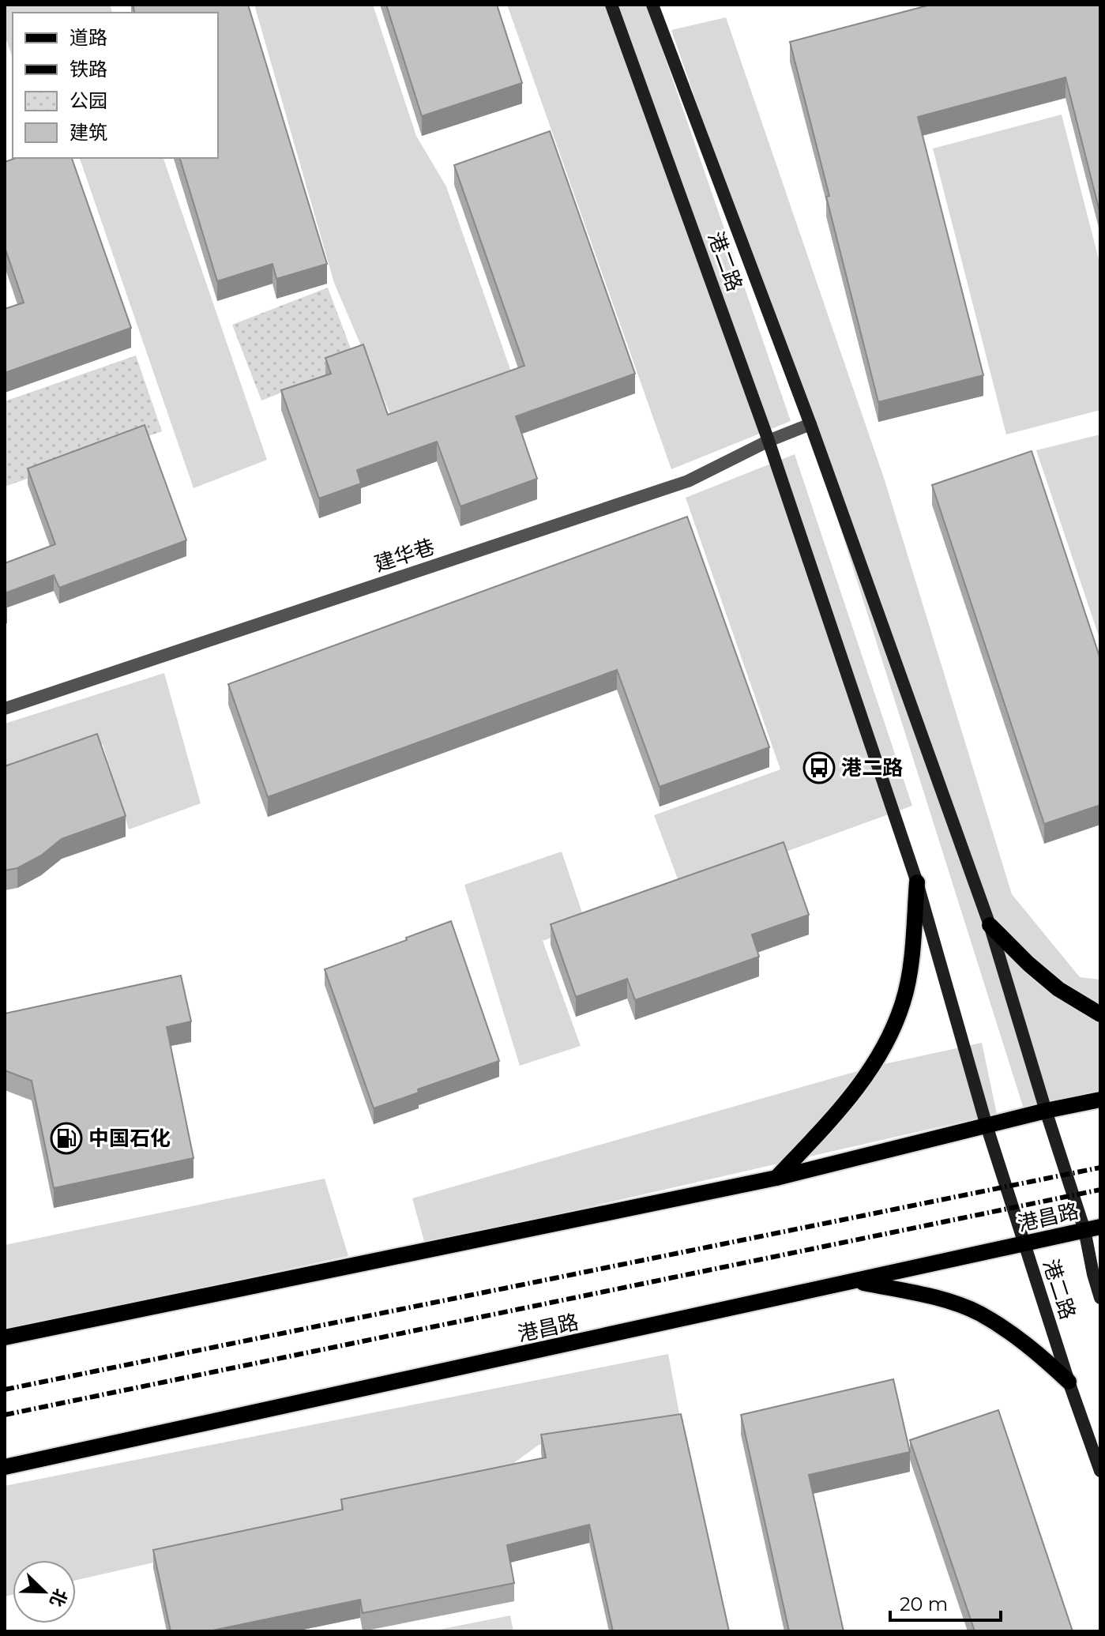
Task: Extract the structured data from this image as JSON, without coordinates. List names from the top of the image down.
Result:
{
  "streets": {
    "main road": ["港昌路"],
    "street": ["港二路", "建华巷"]
  },
  "crossings": [
    ["港二路", "建华巷"],
    ["港二路", "港昌路"]
  ],
  "places": {
    "bus stop": ["港二路"],
    "fuel station": ["中国石化"]
  },
  "legend": [
    "道路",
    "铁路",
    "公园",
    "建筑"
  ],
  "scale_bar": "20 m",
  "north": "bottom right"
}
